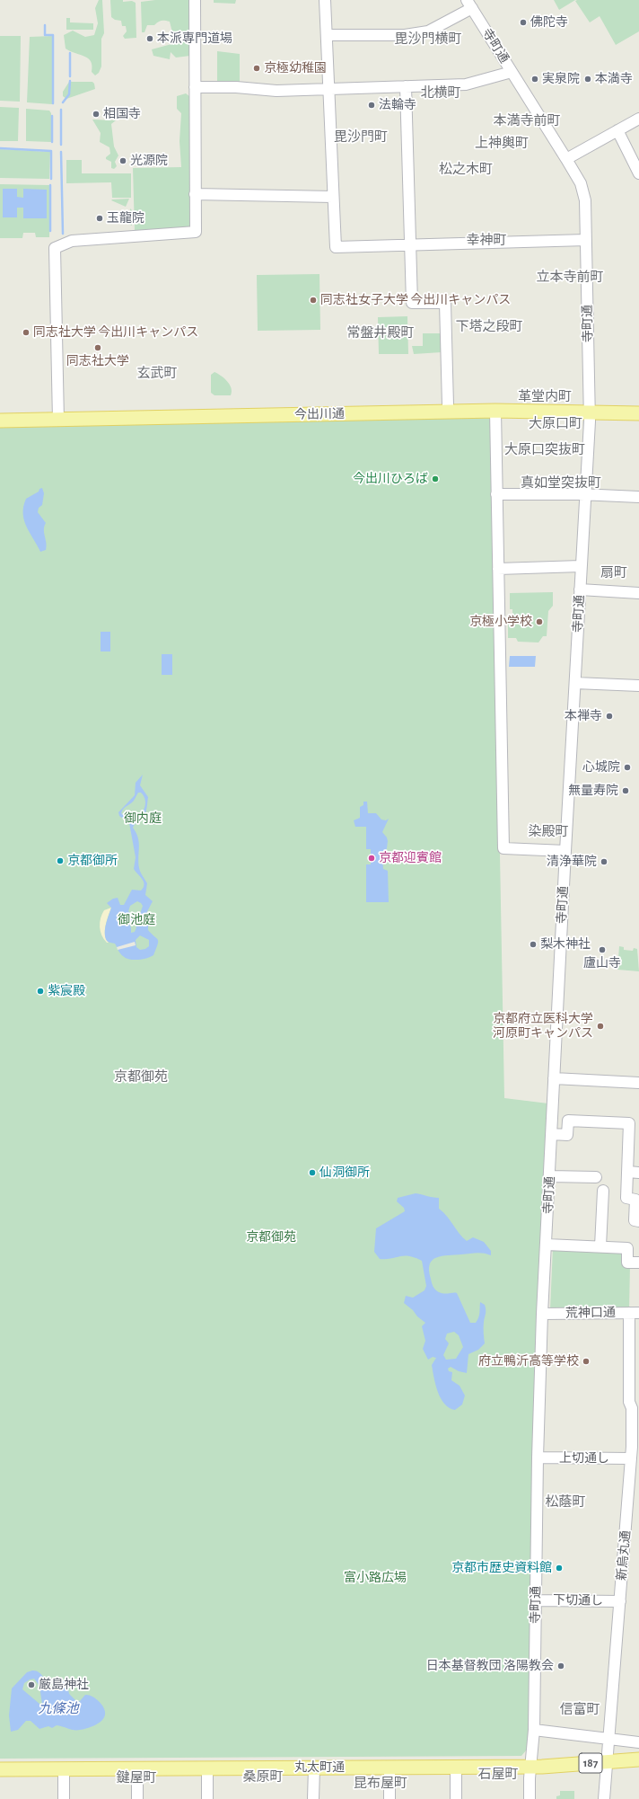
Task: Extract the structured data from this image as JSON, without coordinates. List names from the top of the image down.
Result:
{
  "streets": {
    "main road": ["今出川通", "187", "丸太町通"],
    "street": [
      "寺町通",
      "荒神口通",
      "上切通し",
      "新烏丸通",
      "下切通し"
    ]
  },
  "crossings": [
    ["寺町通", "今出川通"],
    ["寺町通", "荒神口通"],
    ["寺町通", "上切通し"],
    ["寺町通", "下切通し"],
    ["寺町通", "丸太町通"],
    ["荒神口通", "新烏丸通"],
    ["上切通し", "新烏丸通"],
    ["新烏丸通", "下切通し"],
    ["新烏丸通", "丸太町通"]
  ],
  "districts": [
    "毘沙門横町",
    "北横町",
    "本満寺前町",
    "毘沙門町",
    "上神輿町",
    "松之木町",
    "幸神町",
    "立本寺前町",
    "下塔之段町",
    "常盤井殿町",
    "玄武町",
    "革堂内町",
    "大原口町",
    "大原口突抜町",
    "真如堂突抜町",
    "扇町",
    "染殿町",
    "京都御苑",
    "松蔭町",
    "信富町",
    "石屋町",
    "桑原町",
    "鍵屋町",
    "昆布屋町"
  ],
  "water": ["九條池"],
  "parks": [
    "御内庭",
    "御池庭",
    "京都御苑",
    "富小路広場"
  ],
  "places": [
    "佛陀寺",
    "本派専門道場",
    "京極幼稚園",
    "実泉院",
    "本満寺",
    "法輪寺",
    "相国寺",
    "光源院",
    "玉龍院",
    "同志社女子大学 今出川キャンパス",
    "同志社大学 今出川キャンパス",
    "同志社大学",
    "今出川ひろば",
    "京極小学校",
    "本禅寺",
    "心城院",
    "無量寿院",
    "京都迎賓館",
    "京都御所",
    "清浄華院",
    "梨木神社",
    "廬山寺",
    "紫宸殿",
    "京都府立医科大学 河原町キャンパス",
    "仙洞御所",
    "府立鴨沂高等学校",
    "京都市歴史資料館",
    "日本基督教団 洛陽教会",
    "厳島神社"
  ]
}
